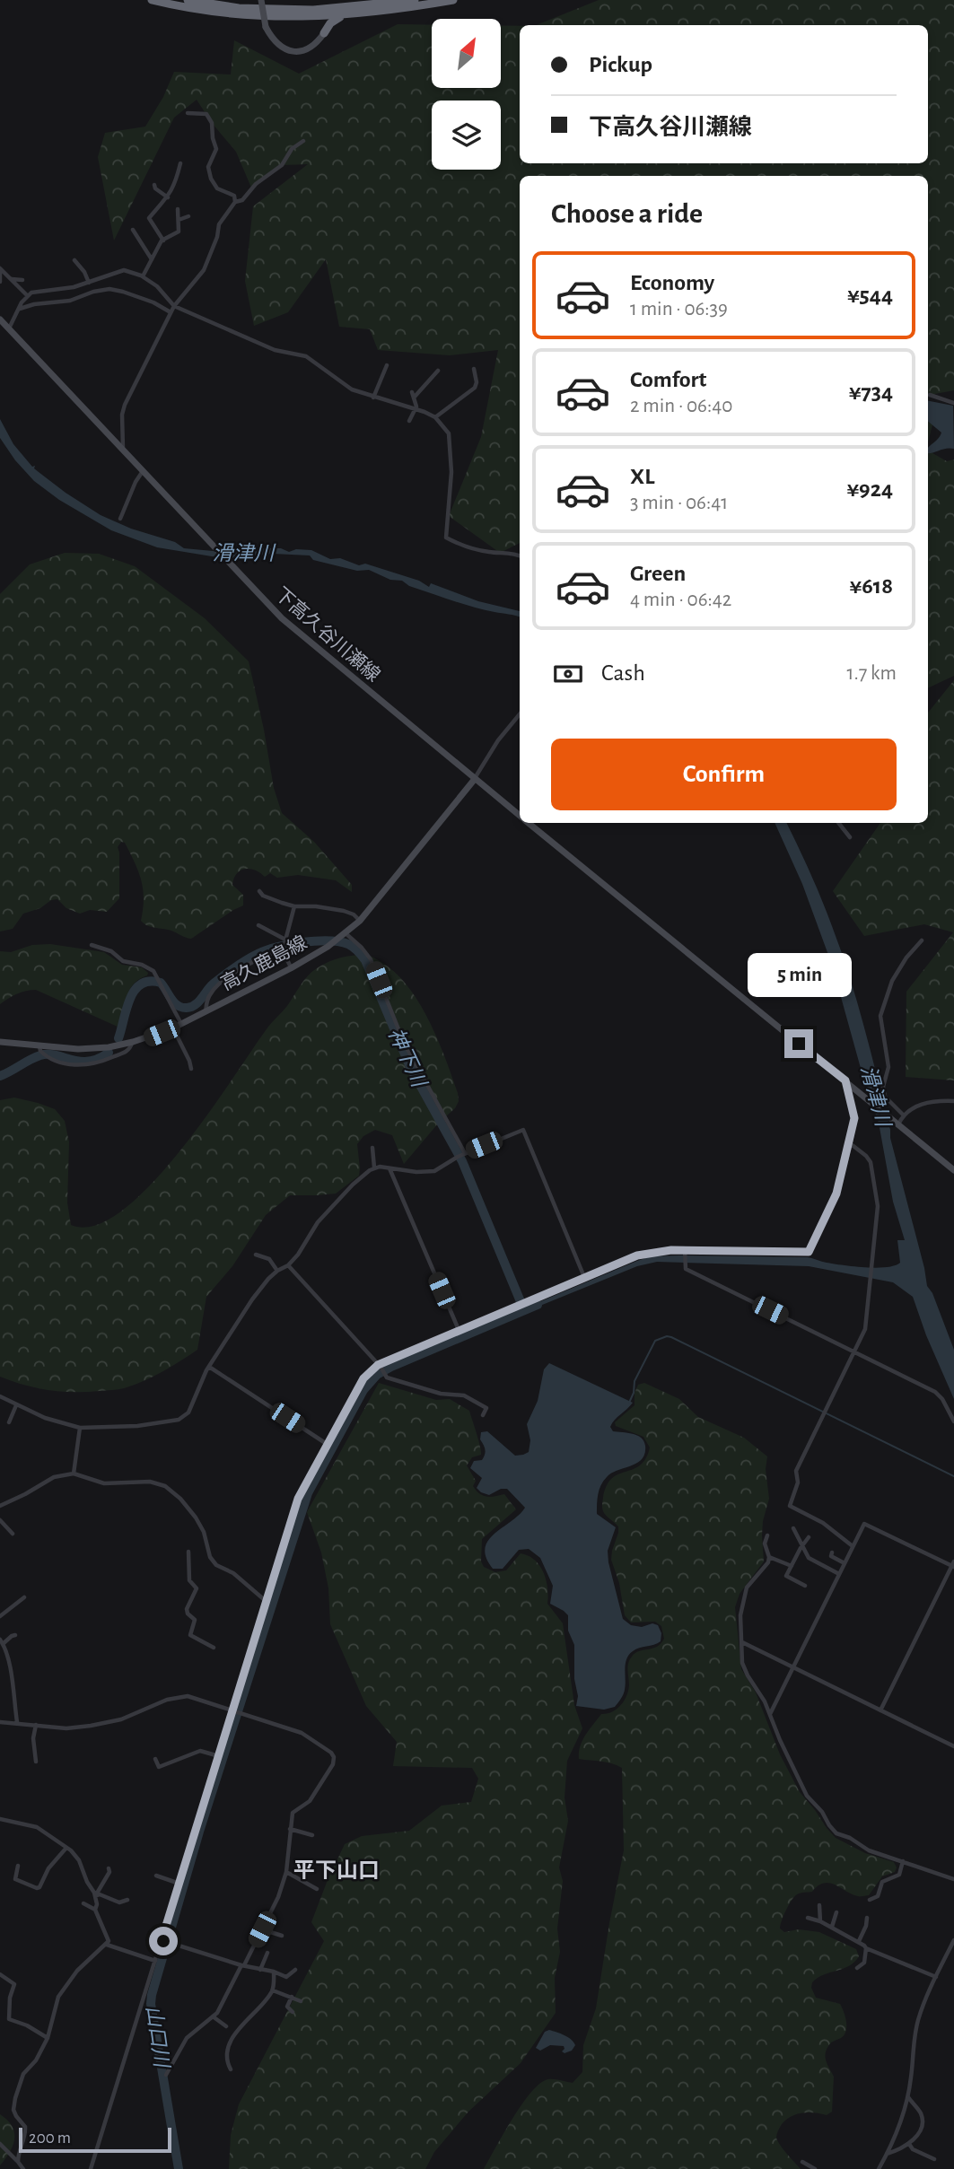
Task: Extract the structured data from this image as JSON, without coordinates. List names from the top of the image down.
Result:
{
  "streets": {
    "main road": ["下高久谷川瀬線", "高久鹿島線"]
  },
  "crossings": [
    ["下高久谷川瀬線", "高久鹿島線"]
  ],
  "districts": ["平下山口"],
  "water": ["滑津川", "神下川", "山口川"],
  "scale_bar": "200 m",
  "north": "top right",
  "page": {
    "banner": ["Pickup", "下高久谷川瀬線"],
    "heading": "Choose a ride",
    "list": [
      {
        "name": "Economy",
        "note": "1 min · 06:39",
        "value": "¥544"
      },
      {
        "name": "Comfort",
        "note": "2 min · 06:40",
        "value": "¥734"
      },
      {
        "name": "XL",
        "note": "3 min · 06:41",
        "value": "¥924"
      },
      {
        "name": "Green",
        "note": "4 min · 06:42",
        "value": "¥618"
      }
    ],
    "pay": ["Cash", "1.7 km"],
    "buttons": "Confirm",
    "bubble": "5 min",
    "scale": "200 m"
  }
}
